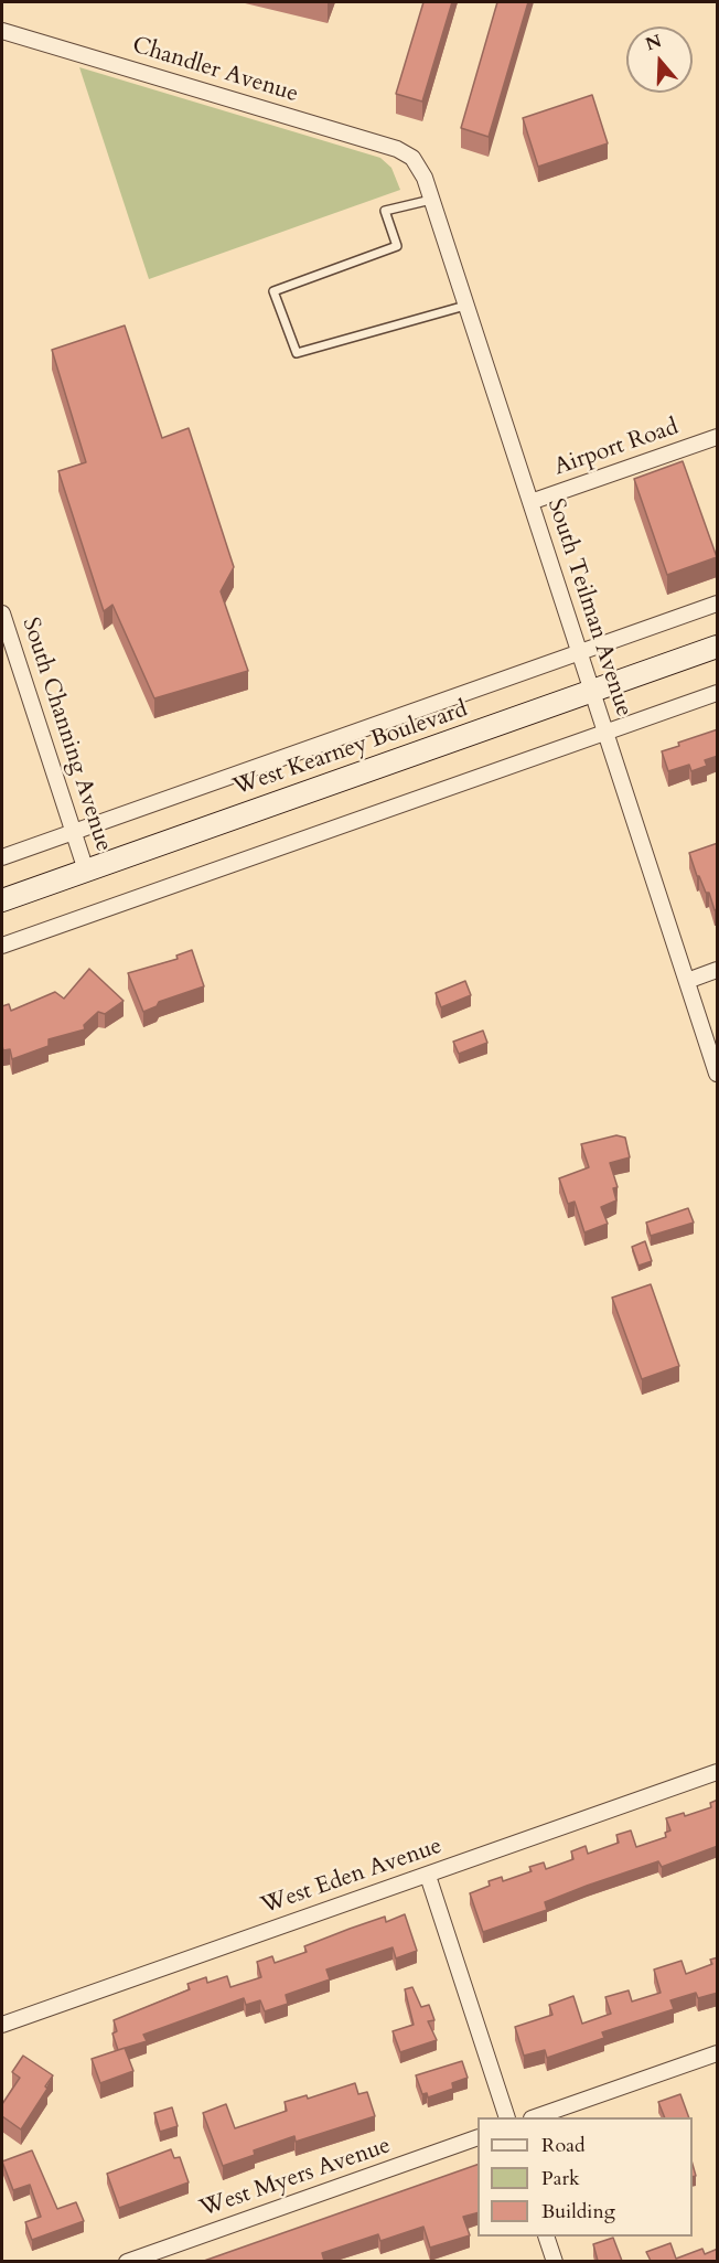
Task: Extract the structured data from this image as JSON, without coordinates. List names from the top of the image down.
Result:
{
  "streets": {
    "main road": ["West Kearney Boulevard"],
    "street": [
      "Chandler Avenue",
      "Airport Road",
      "South Teilman Avenue",
      "South Channing Avenue",
      "West Eden Avenue",
      "West Myers Avenue"
    ]
  },
  "crossings": [
    ["Chandler Avenue", "South Teilman Avenue"],
    ["Airport Road", "South Teilman Avenue"],
    ["South Teilman Avenue", "West Kearney Boulevard"],
    ["South Channing Avenue", "West Kearney Boulevard"]
  ],
  "legend": ["Road", "Park", "Building"],
  "north": "top"
}
